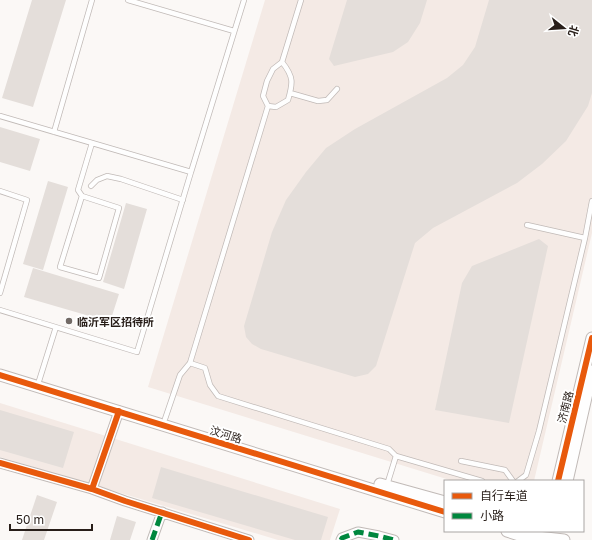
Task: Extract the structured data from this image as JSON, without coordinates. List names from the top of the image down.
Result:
{
  "streets": {
    "street": ["济南路", "汶河路"]
  },
  "places": ["临沂军区招待所"],
  "legend": ["自行车道", "小路"],
  "scale_bar": "50 m",
  "north": "right"
}
